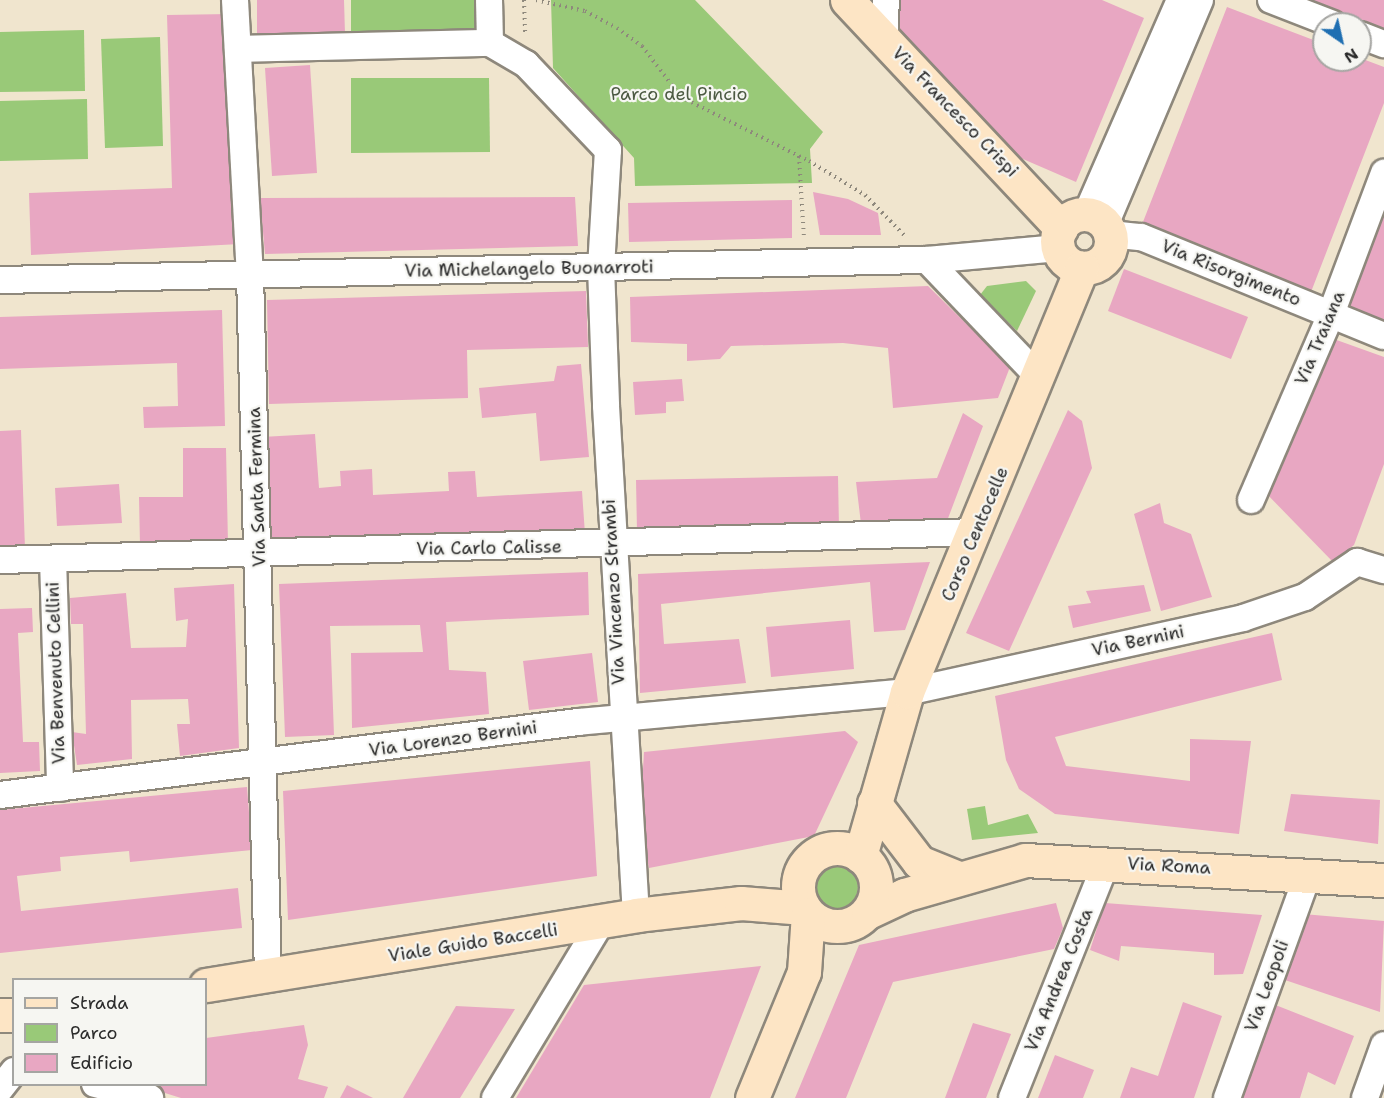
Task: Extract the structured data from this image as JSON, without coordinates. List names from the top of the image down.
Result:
{
  "streets": {
    "main road": [
      "Via Francesco Crispi",
      "Corso Centocelle",
      "Via Roma",
      "Viale Guido Baccelli"
    ],
    "street": [
      "Via Michelangelo Buonarroti",
      "Via Risorgimento",
      "Via Traiana",
      "Via Santa Fermina",
      "Via Carlo Calisse",
      "Via Vincenzo Strambi",
      "Via Bernini",
      "Via Benvenuto Cellini",
      "Via Lorenzo Bernini",
      "Via Andrea Costa",
      "Via Leopoli"
    ]
  },
  "crossings": [
    ["Via Francesco Crispi", "Via Michelangelo Buonarroti"],
    ["Via Francesco Crispi", "Via Risorgimento"],
    ["Via Francesco Crispi", "Corso Centocelle"],
    ["Via Michelangelo Buonarroti", "Via Risorgimento"],
    ["Via Michelangelo Buonarroti", "Via Santa Fermina"],
    ["Via Michelangelo Buonarroti", "Corso Centocelle"],
    ["Via Michelangelo Buonarroti", "Via Vincenzo Strambi"],
    ["Via Risorgimento", "Via Traiana"],
    ["Via Risorgimento", "Corso Centocelle"],
    ["Via Santa Fermina", "Via Carlo Calisse"],
    ["Via Santa Fermina", "Via Lorenzo Bernini"],
    ["Via Santa Fermina", "Viale Guido Baccelli"],
    ["Corso Centocelle", "Via Carlo Calisse"],
    ["Corso Centocelle", "Via Bernini"],
    ["Corso Centocelle", "Via Lorenzo Bernini"],
    ["Corso Centocelle", "Viale Guido Baccelli"],
    ["Via Carlo Calisse", "Via Vincenzo Strambi"],
    ["Via Carlo Calisse", "Via Benvenuto Cellini"],
    ["Via Vincenzo Strambi", "Via Lorenzo Bernini"],
    ["Via Vincenzo Strambi", "Viale Guido Baccelli"],
    ["Via Bernini", "Via Lorenzo Bernini"],
    ["Via Benvenuto Cellini", "Via Lorenzo Bernini"],
    ["Via Roma", "Via Andrea Costa"],
    ["Via Roma", "Via Leopoli"]
  ],
  "parks": ["Parco del Pincio"],
  "legend": ["Strada", "Parco", "Edificio"],
  "north": "bottom right"
}
